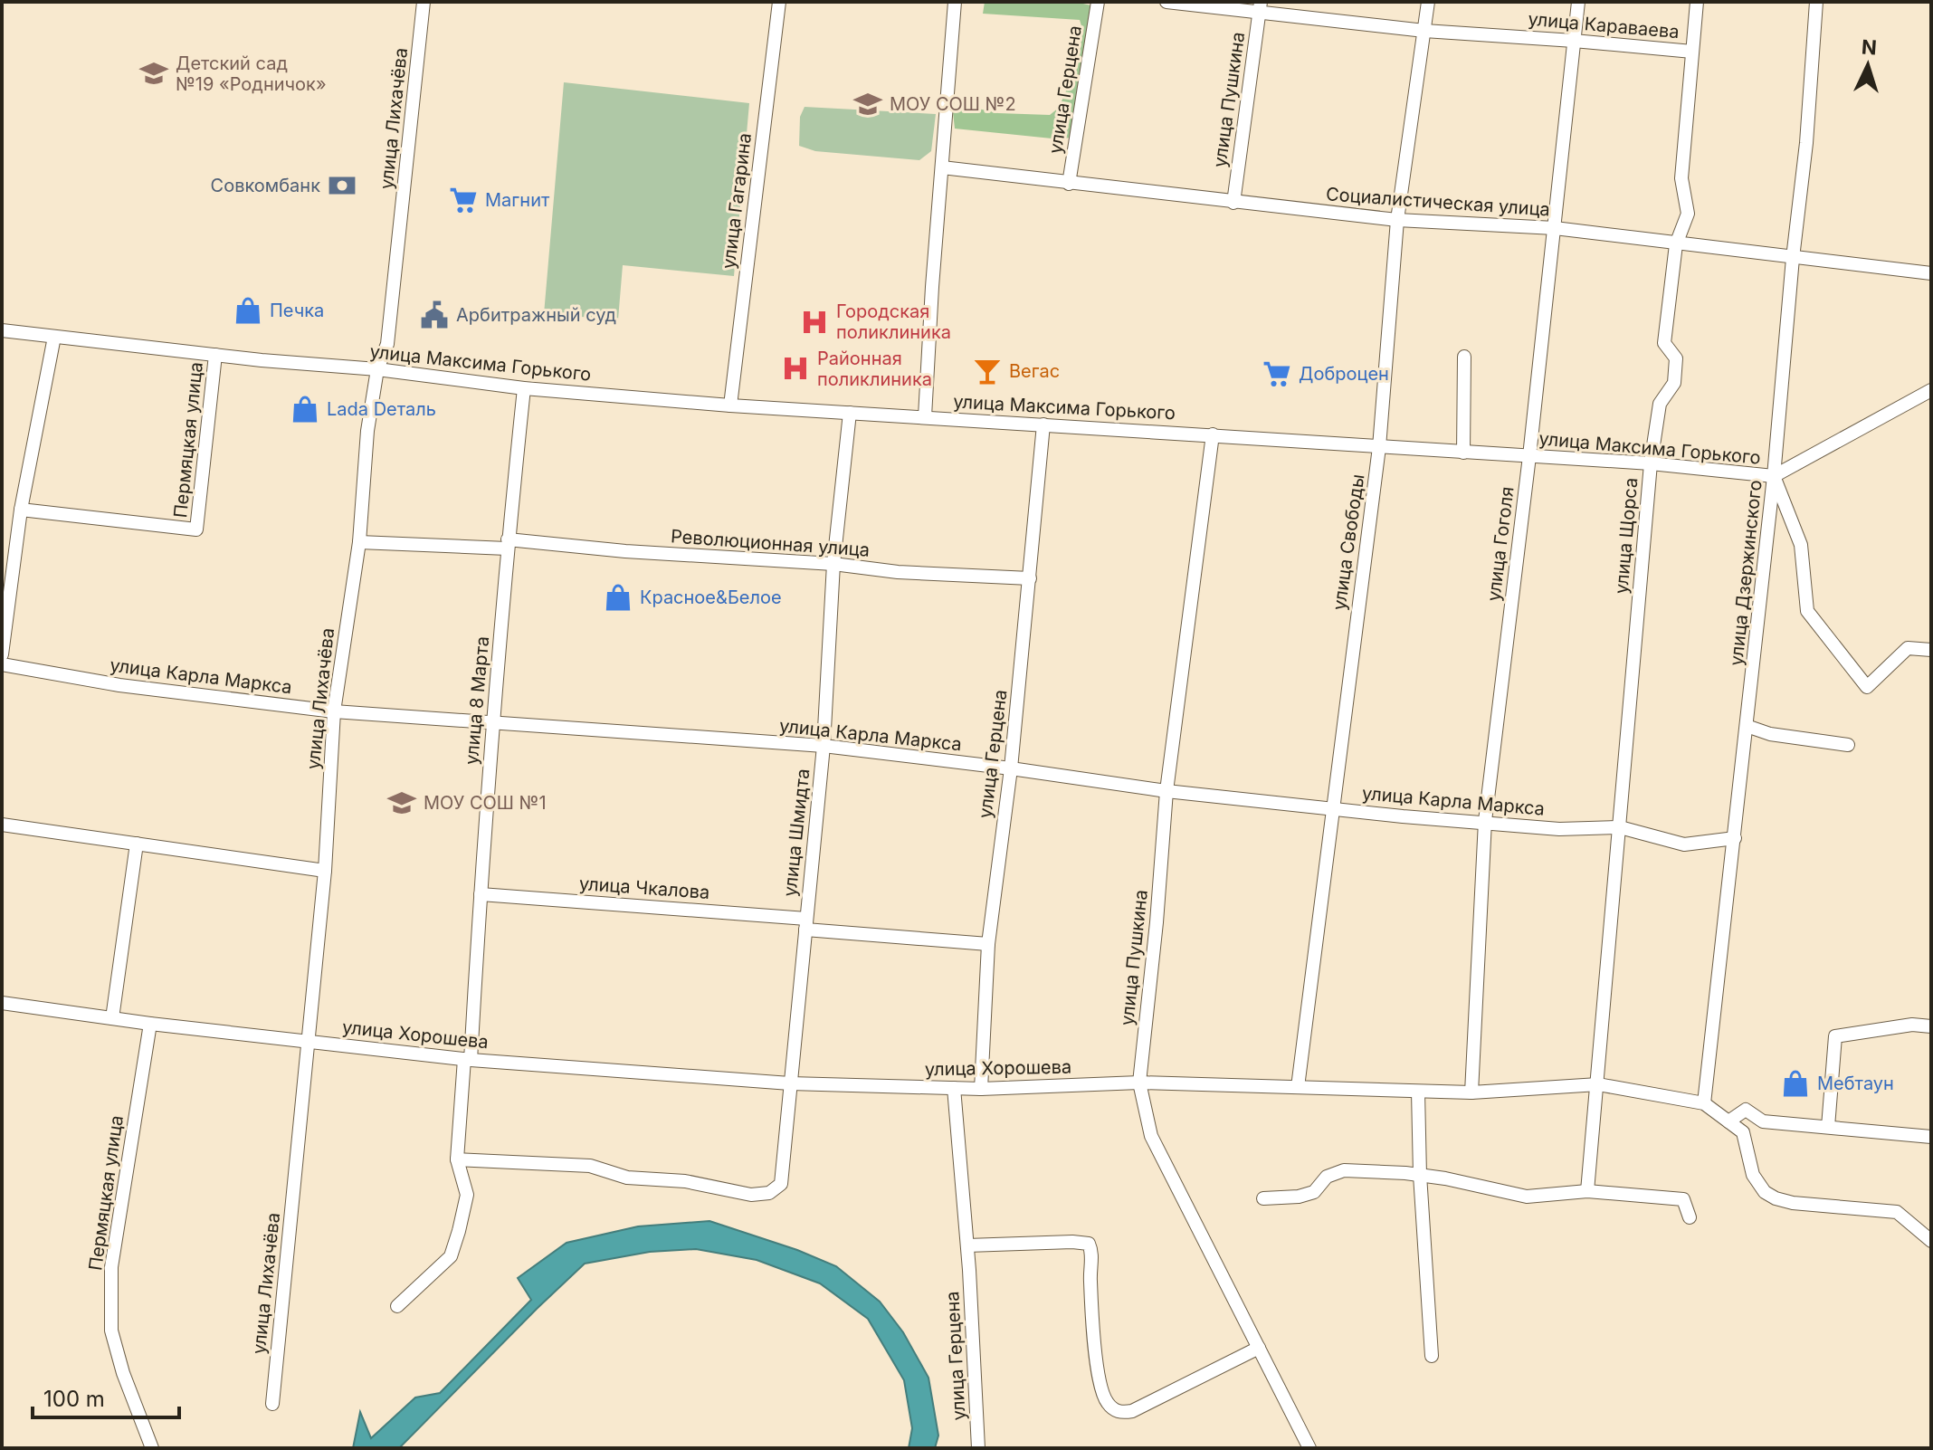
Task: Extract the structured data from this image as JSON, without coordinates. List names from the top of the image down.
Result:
{
  "streets": {
    "street": [
      "улица Караваева",
      "улица Герцена",
      "улица Пушкина",
      "улица Лихачёва",
      "улица Гагарина",
      "Социалистическая улица",
      "улица Максима Горького",
      "Пермяцкая улица",
      "улица Щорса",
      "улица Свободы",
      "Революционная улица",
      "улица Гоголя",
      "улица Дзержинского",
      "улица Карла Маркса",
      "улица 8 Марта",
      "улица Шмидта",
      "улица Чкалова",
      "улица Хорошева"
    ]
  },
  "crossings": [
    ["улица Караваева", "улица Пушкина"],
    ["улица Караваева", "улица Щорса"],
    ["улица Караваева", "улица Свободы"],
    ["улица Караваева", "улица Гоголя"],
    ["улица Герцена", "Социалистическая улица"],
    ["улица Герцена", "улица Максима Горького"],
    ["улица Герцена", "Революционная улица"],
    ["улица Герцена", "улица Карла Маркса"],
    ["улица Герцена", "улица Чкалова"],
    ["улица Герцена", "улица Хорошева"],
    ["улица Пушкина", "Социалистическая улица"],
    ["улица Пушкина", "улица Максима Горького"],
    ["улица Пушкина", "улица Карла Маркса"],
    ["улица Пушкина", "улица Хорошева"],
    ["улица Лихачёва", "улица Максима Горького"],
    ["улица Лихачёва", "Революционная улица"],
    ["улица Лихачёва", "улица Карла Маркса"],
    ["улица Лихачёва", "улица Хорошева"],
    ["улица Гагарина", "улица Максима Горького"],
    ["Социалистическая улица", "улица Щорса"],
    ["Социалистическая улица", "улица Свободы"],
    ["Социалистическая улица", "улица Гоголя"],
    ["Социалистическая улица", "улица Дзержинского"],
    ["улица Максима Горького", "Пермяцкая улица"],
    ["улица Максима Горького", "улица Щорса"],
    ["улица Максима Горького", "улица Свободы"],
    ["улица Максима Горького", "улица Гоголя"],
    ["улица Максима Горького", "улица Дзержинского"],
    ["улица Максима Горького", "улица 8 Марта"],
    ["улица Максима Горького", "улица Шмидта"],
    ["Пермяцкая улица", "улица Хорошева"],
    ["улица Щорса", "улица Карла Маркса"],
    ["улица Щорса", "улица Хорошева"],
    ["улица Свободы", "улица Карла Маркса"],
    ["улица Свободы", "улица Хорошева"],
    ["Революционная улица", "улица 8 Марта"],
    ["Революционная улица", "улица Шмидта"],
    ["улица Гоголя", "улица Карла Маркса"],
    ["улица Гоголя", "улица Хорошева"],
    ["улица Дзержинского", "улица Карла Маркса"],
    ["улица Дзержинского", "улица Хорошева"],
    ["улица Карла Маркса", "улица 8 Марта"],
    ["улица Карла Маркса", "улица Шмидта"],
    ["улица 8 Марта", "улица Шмидта"],
    ["улица 8 Марта", "улица Чкалова"],
    ["улица 8 Марта", "улица Хорошева"],
    ["улица Шмидта", "улица Чкалова"],
    ["улица Шмидта", "улица Хорошева"]
  ],
  "places": {
    "school or university": ["Детский сад №19 «Родничок»", "МОУ СОШ №2", "МОУ СОШ №1"],
    "bank": ["Совкомбанк"],
    "supermarket": ["Магнит", "Доброцен"],
    "shop": [
      "Печка",
      "Lada Dеталь",
      "Красное&Белое",
      "Мебтаун"
    ],
    "public building": ["Арбитражный суд"],
    "hospital": ["Городская поликлиника", "Районная поликлиника"],
    "bar": ["Вегас"]
  },
  "scale_bar": "100 m",
  "north": "top"
}
